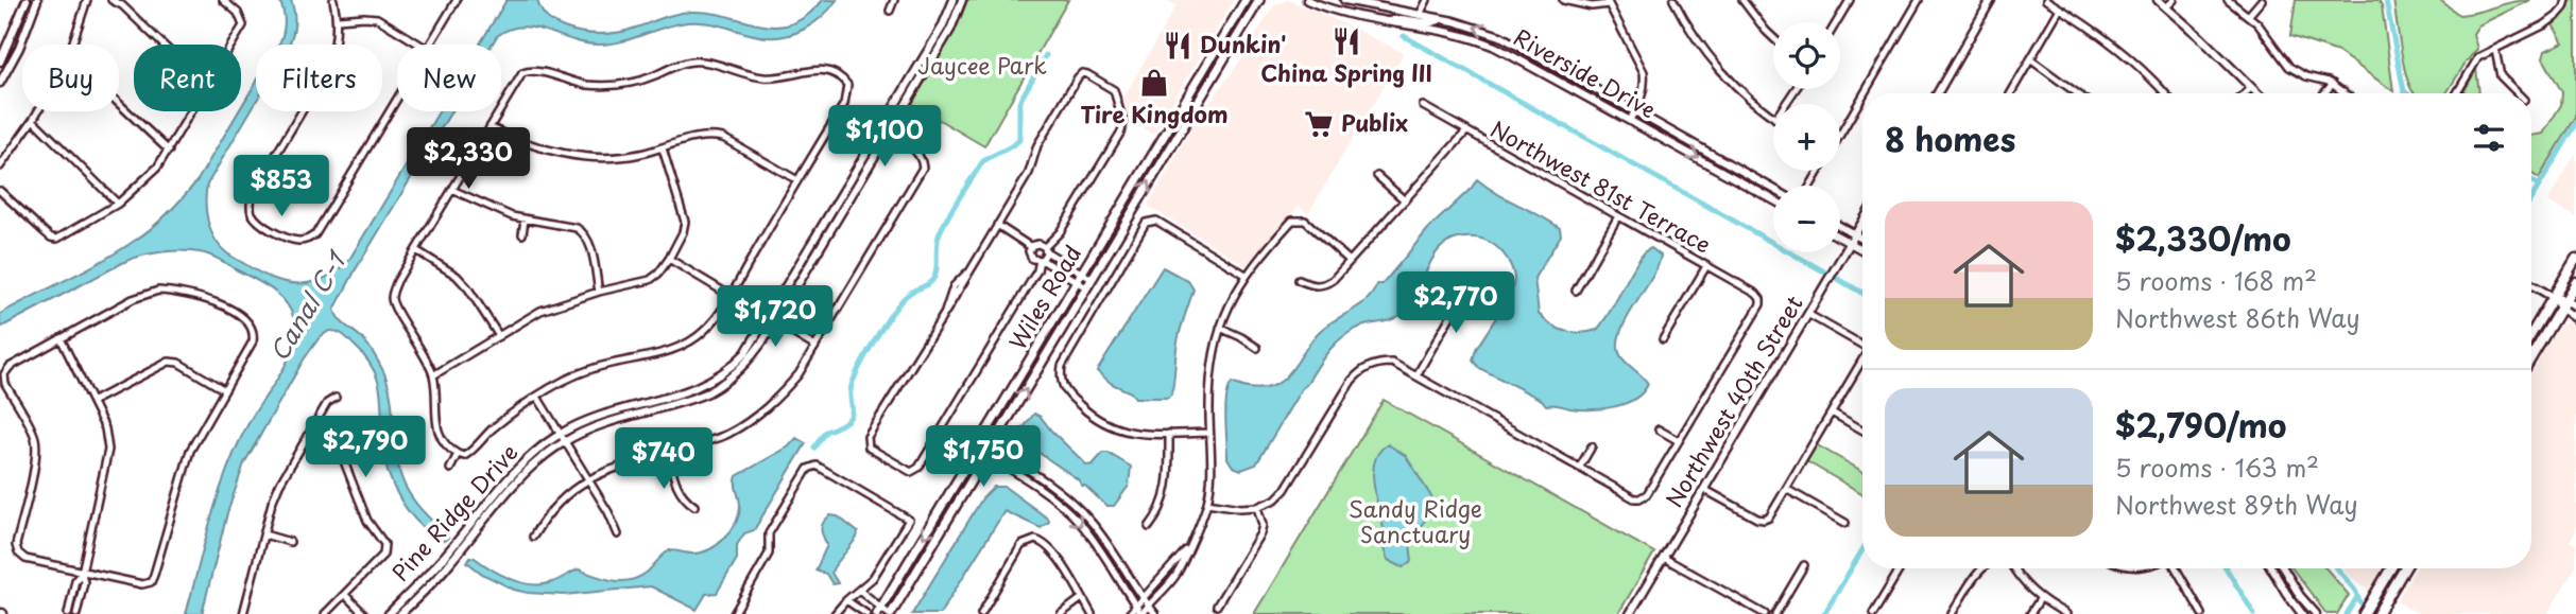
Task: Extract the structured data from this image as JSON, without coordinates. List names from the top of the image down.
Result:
{
  "streets": {
    "main road": ["Wiles Road"],
    "street": [
      "Riverside Drive",
      "Northwest 81st Terrace",
      "Northwest 40th Street",
      "Pine Ridge Drive"
    ]
  },
  "water": ["Canal C-1"],
  "parks": ["Jaycee Park", "Sandy Ridge Sanctuary"],
  "places": {
    "restaurant": ["China Spring III", "Dunkin'"],
    "shop": ["Tire Kingdom"],
    "supermarket": ["Publix"]
  },
  "page": {
    "map_buttons": ["+", "−"],
    "chip": [
      "Buy",
      "Rent",
      "Filters",
      "New"
    ],
    "heading": "8 homes",
    "price": [
      "$1,100",
      "$2,330",
      "$853",
      "$2,770",
      "$1,720",
      "$2,790",
      "$1,750",
      "$740"
    ],
    "list": [
      {
        "name": "$2,330/mo",
        "note": "5 rooms · 168 m² · Northwest 86th Way"
      },
      {
        "name": "$2,790/mo",
        "note": "5 rooms · 163 m² · Northwest 89th Way"
      }
    ]
  }
}
